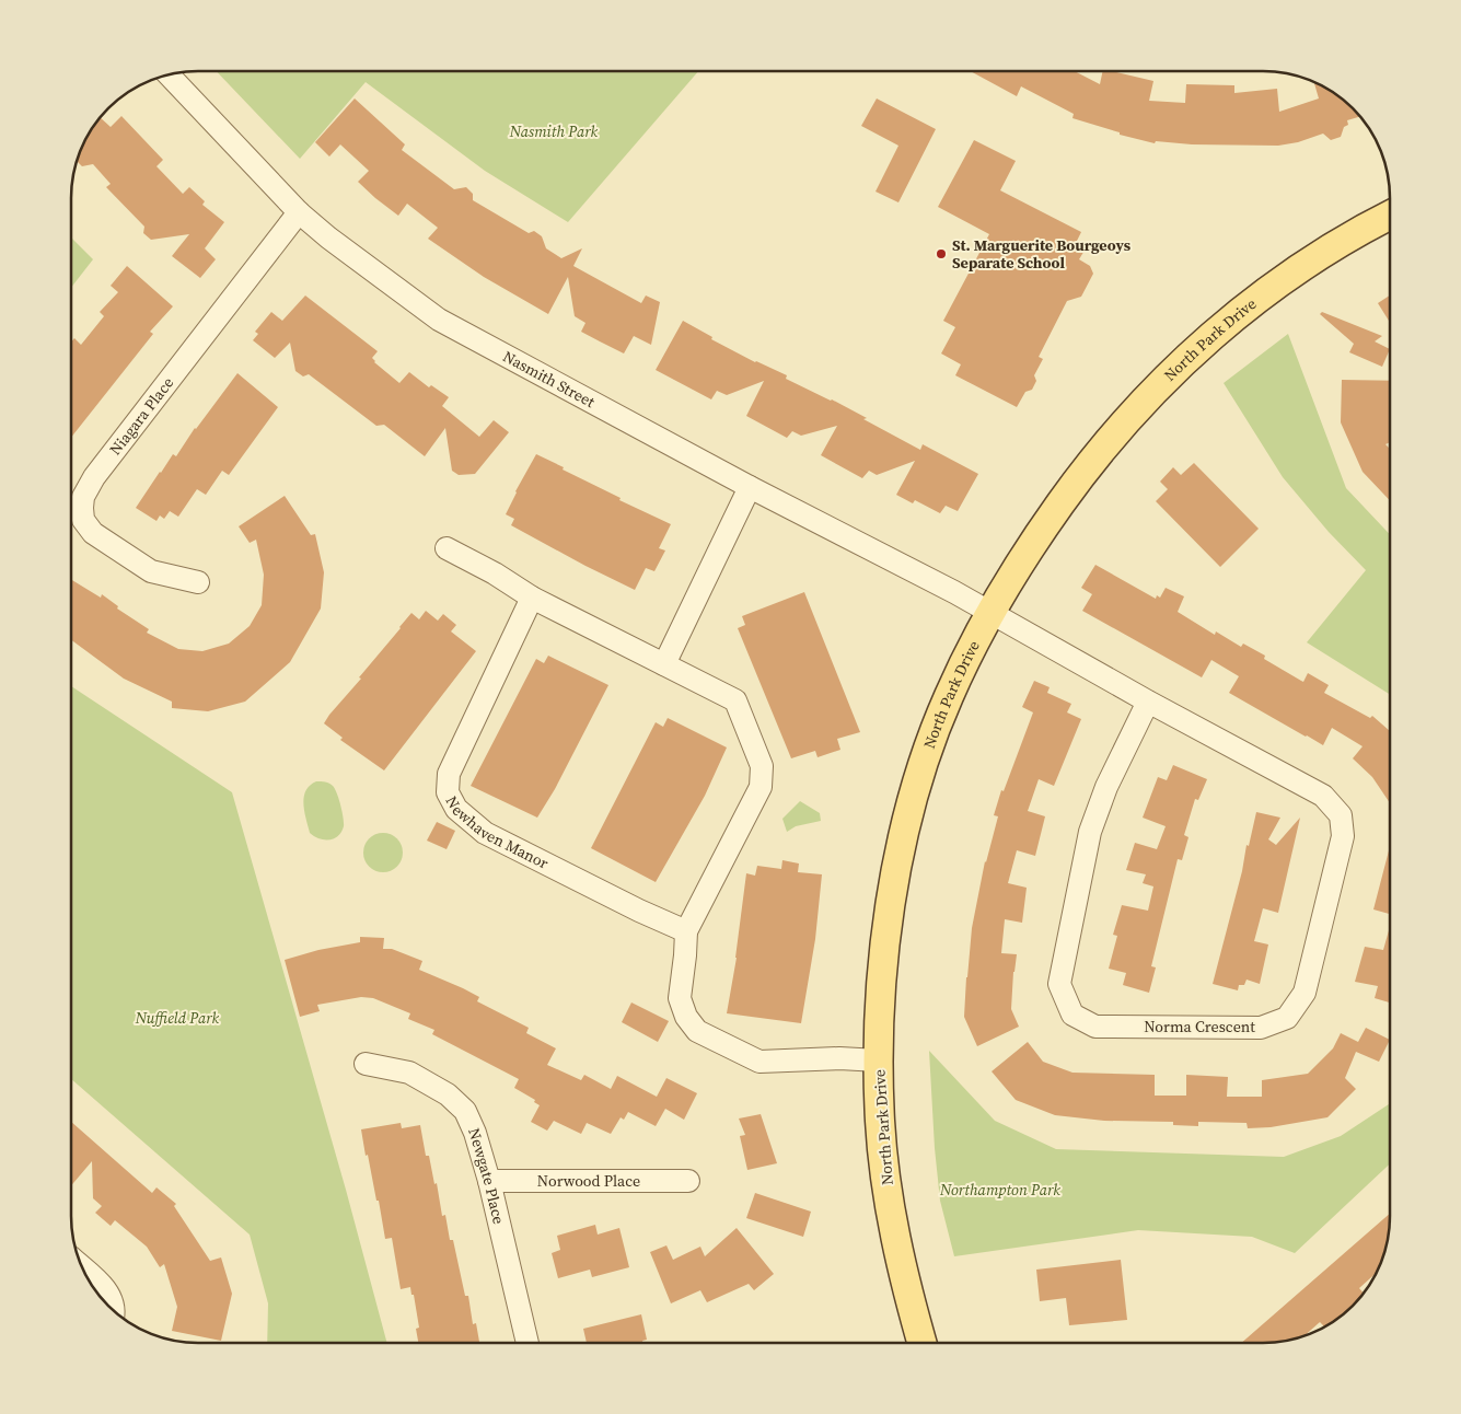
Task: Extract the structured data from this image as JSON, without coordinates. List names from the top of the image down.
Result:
{
  "streets": {
    "main road": ["North Park Drive"],
    "street": [
      "Nasmith Street",
      "Niagara Place",
      "Newhaven Manor",
      "Norma Crescent",
      "Newgate Place",
      "Norwood Place"
    ]
  },
  "crossings": [
    ["North Park Drive", "Nasmith Street"],
    ["North Park Drive", "Norma Crescent"],
    ["Nasmith Street", "Niagara Place"],
    ["Nasmith Street", "Norma Crescent"],
    ["Newgate Place", "Norwood Place"]
  ],
  "parks": ["Nasmith Park", "Nuffield Park", "Northampton Park"],
  "places": ["St. Marguerite Bourgeoys Separate School"]
}
